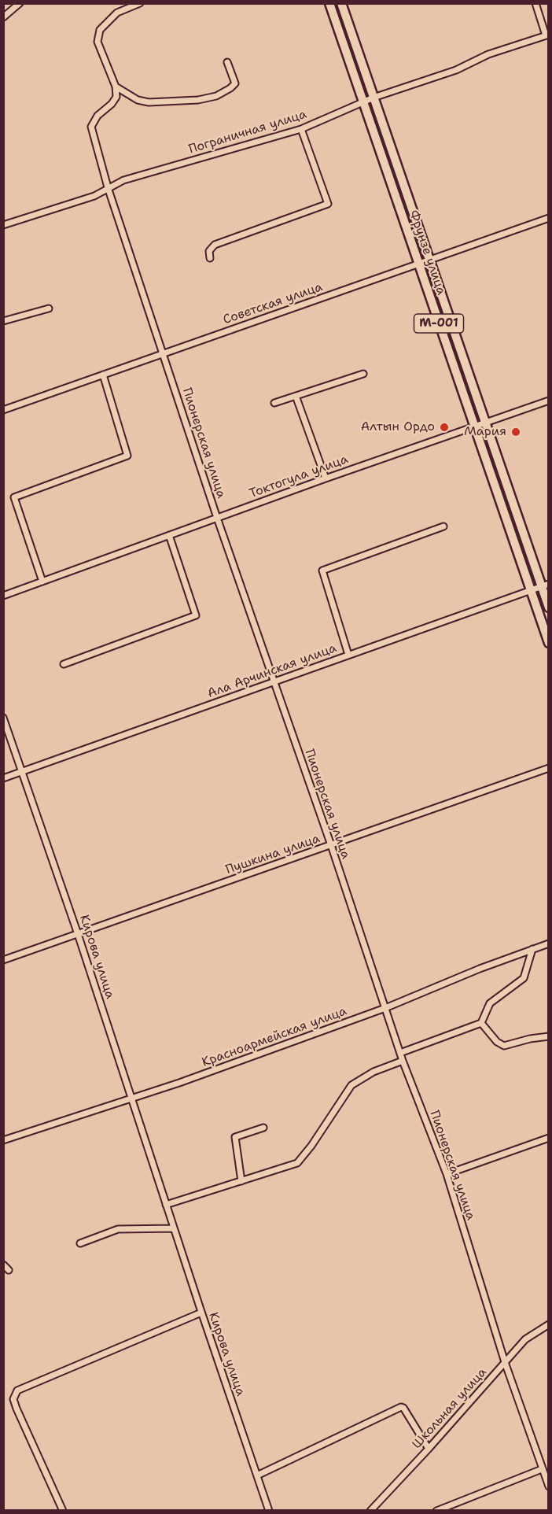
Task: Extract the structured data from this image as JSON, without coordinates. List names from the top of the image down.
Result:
{
  "streets": {
    "main road": ["Фрунзе улица", "M-001"],
    "street": [
      "Пограничная улица",
      "Советская улица",
      "Пионерская улица",
      "Токтогула улица",
      "Ала Арчинская улица",
      "Пушкина улица",
      "Кирова улица",
      "Красноармейская улица",
      "Школьная улица"
    ]
  },
  "crossings": [
    ["Пограничная улица", "Фрунзе улица"],
    ["Пограничная улица", "Пионерская улица"],
    ["Фрунзе улица", "Советская улица"],
    ["Фрунзе улица", "Токтогула улица"],
    ["Фрунзе улица", "Ала Арчинская улица"],
    ["Советская улица", "Пионерская улица"],
    ["Пионерская улица", "Токтогула улица"],
    ["Пионерская улица", "Ала Арчинская улица"],
    ["Пионерская улица", "Пушкина улица"],
    ["Пионерская улица", "Красноармейская улица"],
    ["Пионерская улица", "Школьная улица"],
    ["Ала Арчинская улица", "Кирова улица"],
    ["Пушкина улица", "Кирова улица"],
    ["Кирова улица", "Красноармейская улица"]
  ],
  "places": ["Алтын Ордо", "Мария"]
}
